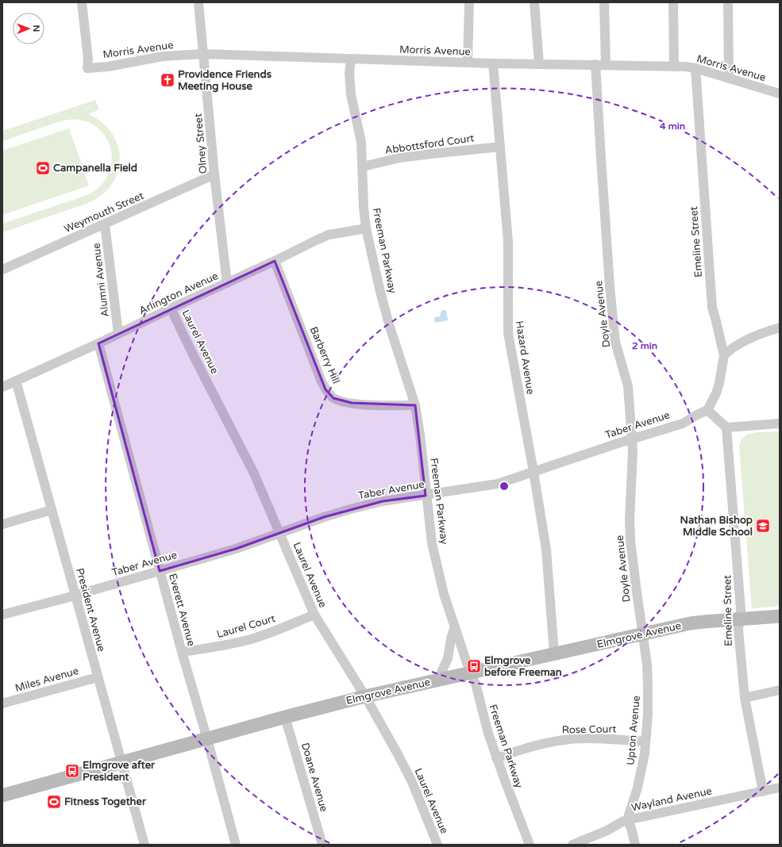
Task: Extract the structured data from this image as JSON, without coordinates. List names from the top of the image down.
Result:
{
  "streets": {
    "street": [
      "Morris Avenue",
      "Olney Street",
      "Abbottsford Court",
      "Weymouth Street",
      "Emeline Street",
      "Freeman Parkway",
      "Alumni Avenue",
      "Arlington Avenue",
      "Doyle Avenue",
      "Laurel Avenue",
      "Barberry Hill",
      "Hazard Avenue",
      "Taber Avenue",
      "President Avenue",
      "Everett Avenue",
      "Laurel Court",
      "Elmgrove Avenue",
      "Miles Avenue",
      "Rose Court",
      "Upton Avenue",
      "Doane Avenue",
      "Wayland Avenue"
    ]
  },
  "crossings": [
    ["Morris Avenue", "Olney Street"],
    ["Morris Avenue", "Emeline Street"],
    ["Morris Avenue", "Freeman Parkway"],
    ["Morris Avenue", "Doyle Avenue"],
    ["Morris Avenue", "Hazard Avenue"],
    ["Olney Street", "Weymouth Street"],
    ["Olney Street", "Arlington Avenue"],
    ["Abbottsford Court", "Freeman Parkway"],
    ["Abbottsford Court", "Hazard Avenue"],
    ["Weymouth Street", "Alumni Avenue"],
    ["Emeline Street", "Taber Avenue"],
    ["Emeline Street", "Elmgrove Avenue"],
    ["Emeline Street", "Wayland Avenue"],
    ["Freeman Parkway", "Arlington Avenue"],
    ["Freeman Parkway", "Barberry Hill"],
    ["Freeman Parkway", "Taber Avenue"],
    ["Freeman Parkway", "Elmgrove Avenue"],
    ["Freeman Parkway", "Rose Court"],
    ["Alumni Avenue", "Arlington Avenue"],
    ["Arlington Avenue", "Laurel Avenue"],
    ["Arlington Avenue", "Barberry Hill"],
    ["Arlington Avenue", "President Avenue"],
    ["Arlington Avenue", "Everett Avenue"],
    ["Doyle Avenue", "Taber Avenue"],
    ["Doyle Avenue", "Elmgrove Avenue"],
    ["Doyle Avenue", "Upton Avenue"],
    ["Laurel Avenue", "Taber Avenue"],
    ["Laurel Avenue", "Laurel Court"],
    ["Laurel Avenue", "Elmgrove Avenue"],
    ["Hazard Avenue", "Taber Avenue"],
    ["Hazard Avenue", "Elmgrove Avenue"],
    ["Taber Avenue", "President Avenue"],
    ["Taber Avenue", "Everett Avenue"],
    ["President Avenue", "Elmgrove Avenue"],
    ["President Avenue", "Miles Avenue"],
    ["Everett Avenue", "Laurel Court"],
    ["Everett Avenue", "Elmgrove Avenue"],
    ["Elmgrove Avenue", "Upton Avenue"],
    ["Elmgrove Avenue", "Doane Avenue"],
    ["Rose Court", "Upton Avenue"],
    ["Upton Avenue", "Wayland Avenue"]
  ],
  "places": {
    "church": ["Providence Friends Meeting House"],
    "sports": ["Campanella Field", "Fitness Together"],
    "school or university": ["Nathan Bishop Middle School"],
    "bus stop": ["Elmgrove before Freeman", "Elmgrove after President"]
  },
  "north": "right",
  "rings": ["4 min", "2 min"]
}
